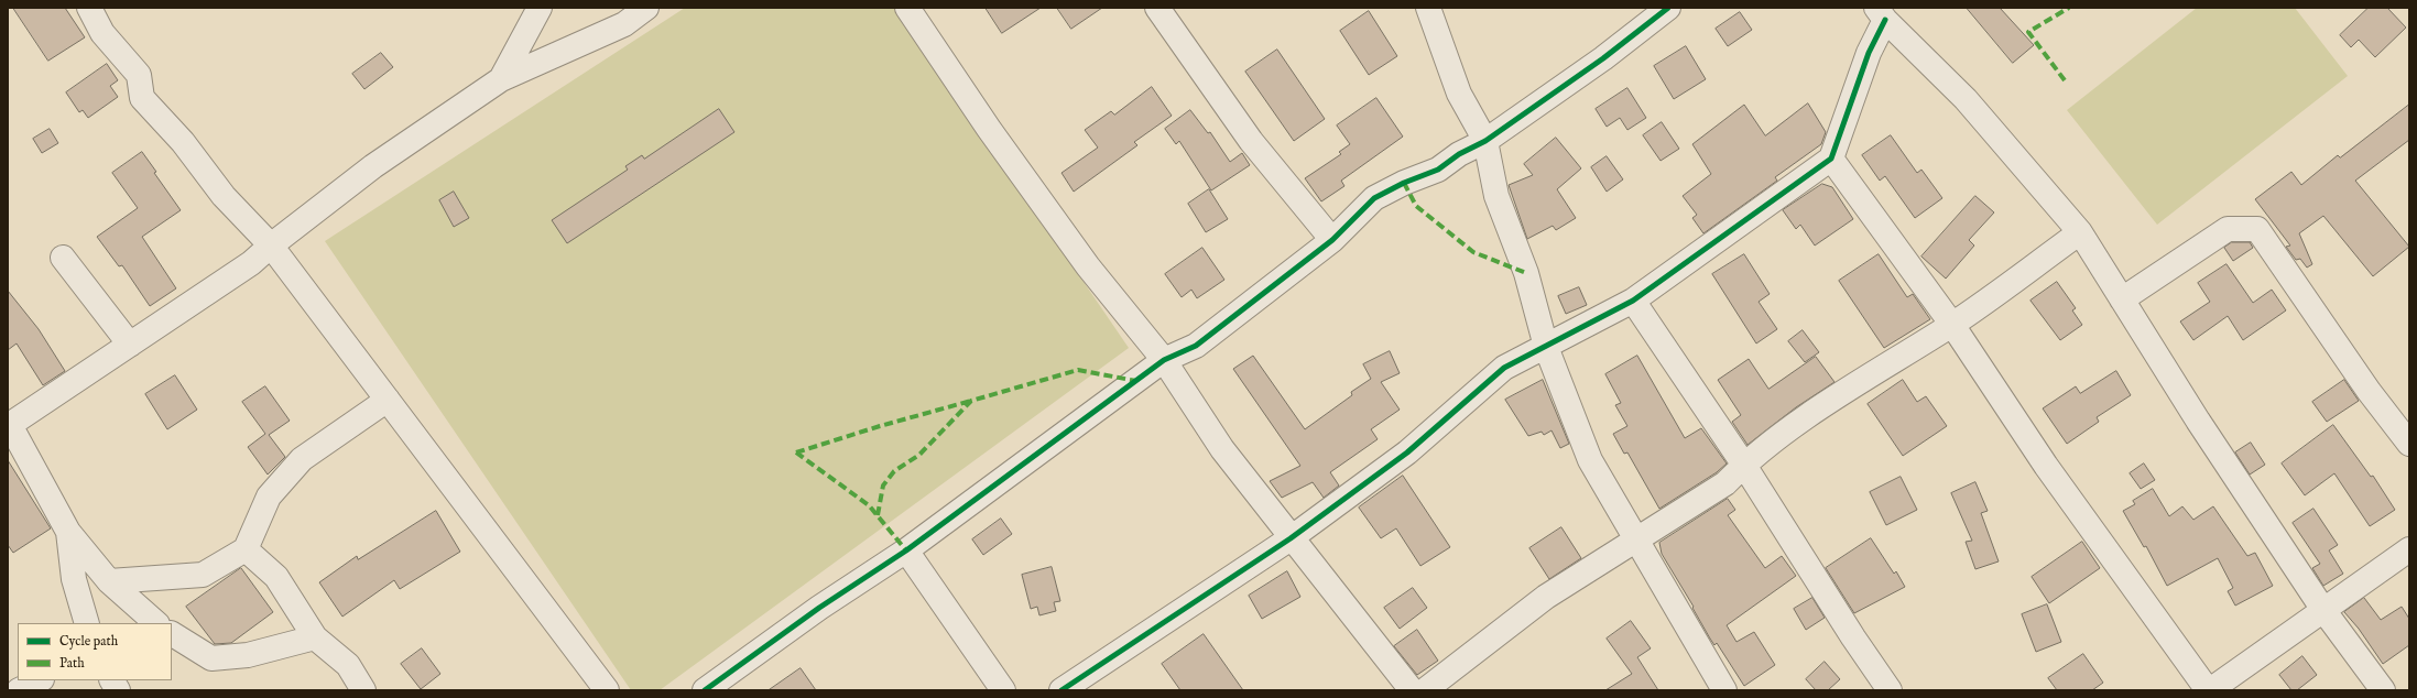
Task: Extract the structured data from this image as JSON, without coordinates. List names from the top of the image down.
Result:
{
  "legend": ["Cycle path", "Path"]
}
